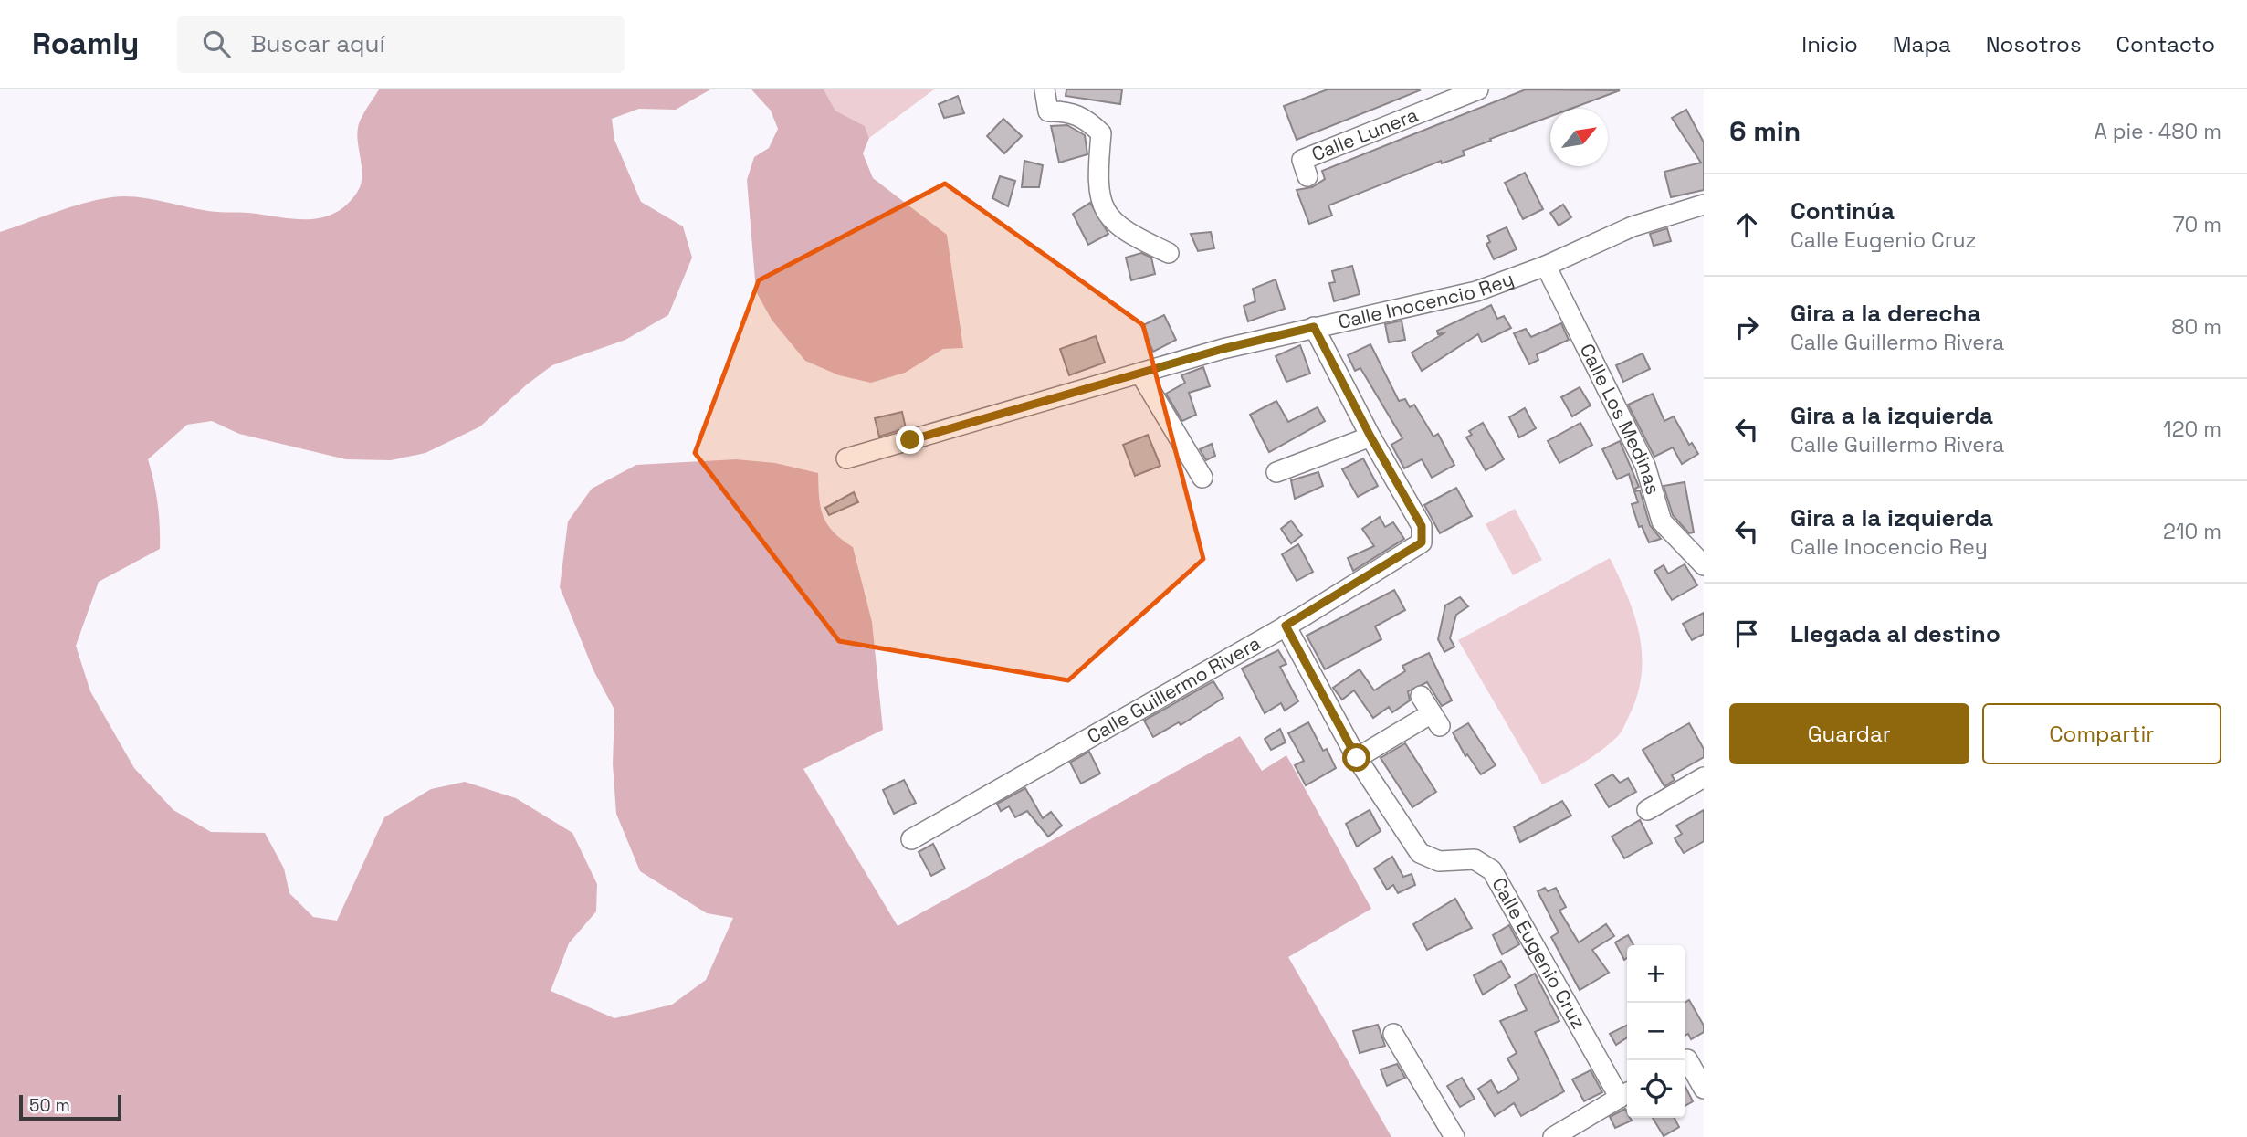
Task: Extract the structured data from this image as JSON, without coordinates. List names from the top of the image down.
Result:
{
  "streets": {
    "street": [
      "Calle Lunera",
      "Calle Inocencio Rey",
      "Calle Los Medinas",
      "Calle Guillermo Rivera",
      "Calle Eugenio Cruz"
    ]
  },
  "crossings": [
    ["Calle Inocencio Rey", "Calle Los Medinas"],
    ["Calle Inocencio Rey", "Calle Guillermo Rivera"],
    ["Calle Guillermo Rivera", "Calle Eugenio Cruz"]
  ],
  "scale_bar": "50 m",
  "north": "top right",
  "page": {
    "header": "Roamly",
    "search": "Buscar aquí",
    "nav": [
      "Inicio",
      "Mapa",
      "Nosotros",
      "Contacto"
    ],
    "heading": ["6 min", "A pie · 480 m"],
    "list": [
      ["Continúa", "Calle Eugenio Cruz", "70 m"],
      ["Gira a la derecha", "Calle Guillermo Rivera", "80 m"],
      ["Gira a la izquierda", "Calle Guillermo Rivera", "120 m"],
      ["Gira a la izquierda", "Calle Inocencio Rey", "210 m"],
      "Llegada al destino"
    ],
    "buttons": ["Guardar", "Compartir"],
    "map_buttons": ["+", "−"],
    "scale": "50 m"
  }
}
